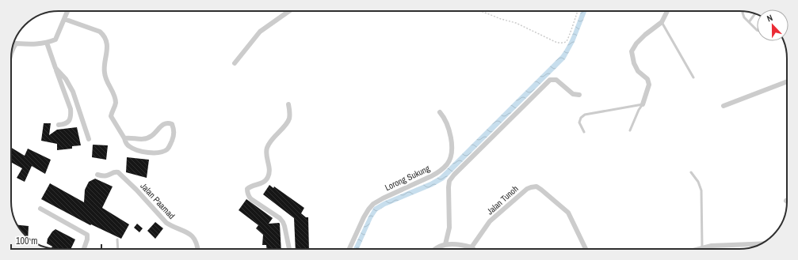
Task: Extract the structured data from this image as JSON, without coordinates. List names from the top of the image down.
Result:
{
  "streets": {
    "street": ["Lorong Sukung", "Jalan Tunoh", "Jalan Paamad"]
  },
  "scale_bar": "100 m",
  "north": "top"
}
